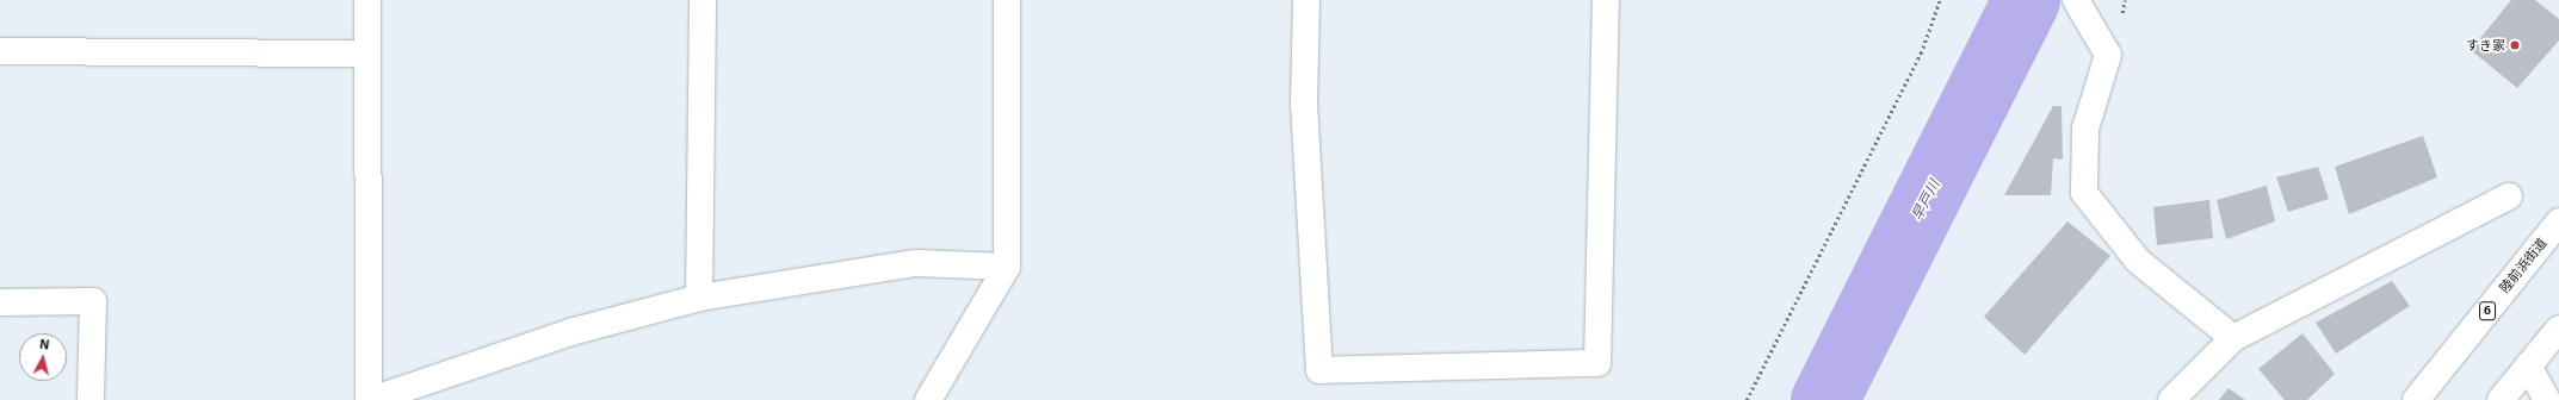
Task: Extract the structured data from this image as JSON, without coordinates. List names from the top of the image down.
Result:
{
  "streets": {
    "main road": ["陸前浜街道", "6"]
  },
  "water": ["早戸川"],
  "places": ["すき家"],
  "north": "top"
}
